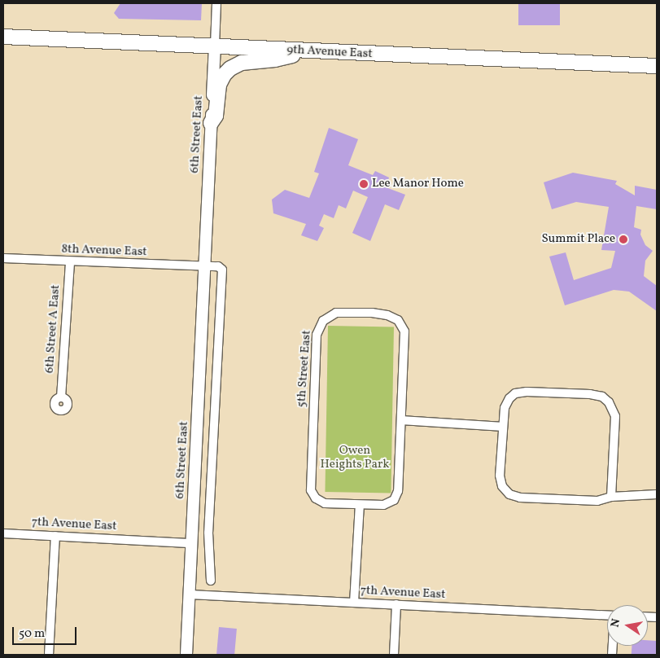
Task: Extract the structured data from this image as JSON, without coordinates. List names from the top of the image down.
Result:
{
  "streets": {
    "highway": ["9th Avenue East"],
    "main road": ["6th Street East"],
    "street": [
      "8th Avenue East",
      "6th Street A East",
      "5th Street East",
      "7th Avenue East"
    ]
  },
  "crossings": [
    ["9th Avenue East", "6th Street East"],
    ["6th Street East", "8th Avenue East"],
    ["6th Street East", "7th Avenue East"],
    ["8th Avenue East", "6th Street A East"]
  ],
  "parks": ["Owen Heights Park"],
  "places": ["Lee Manor Home", "Summit Place"],
  "scale_bar": "50 m",
  "north": "left"
}
